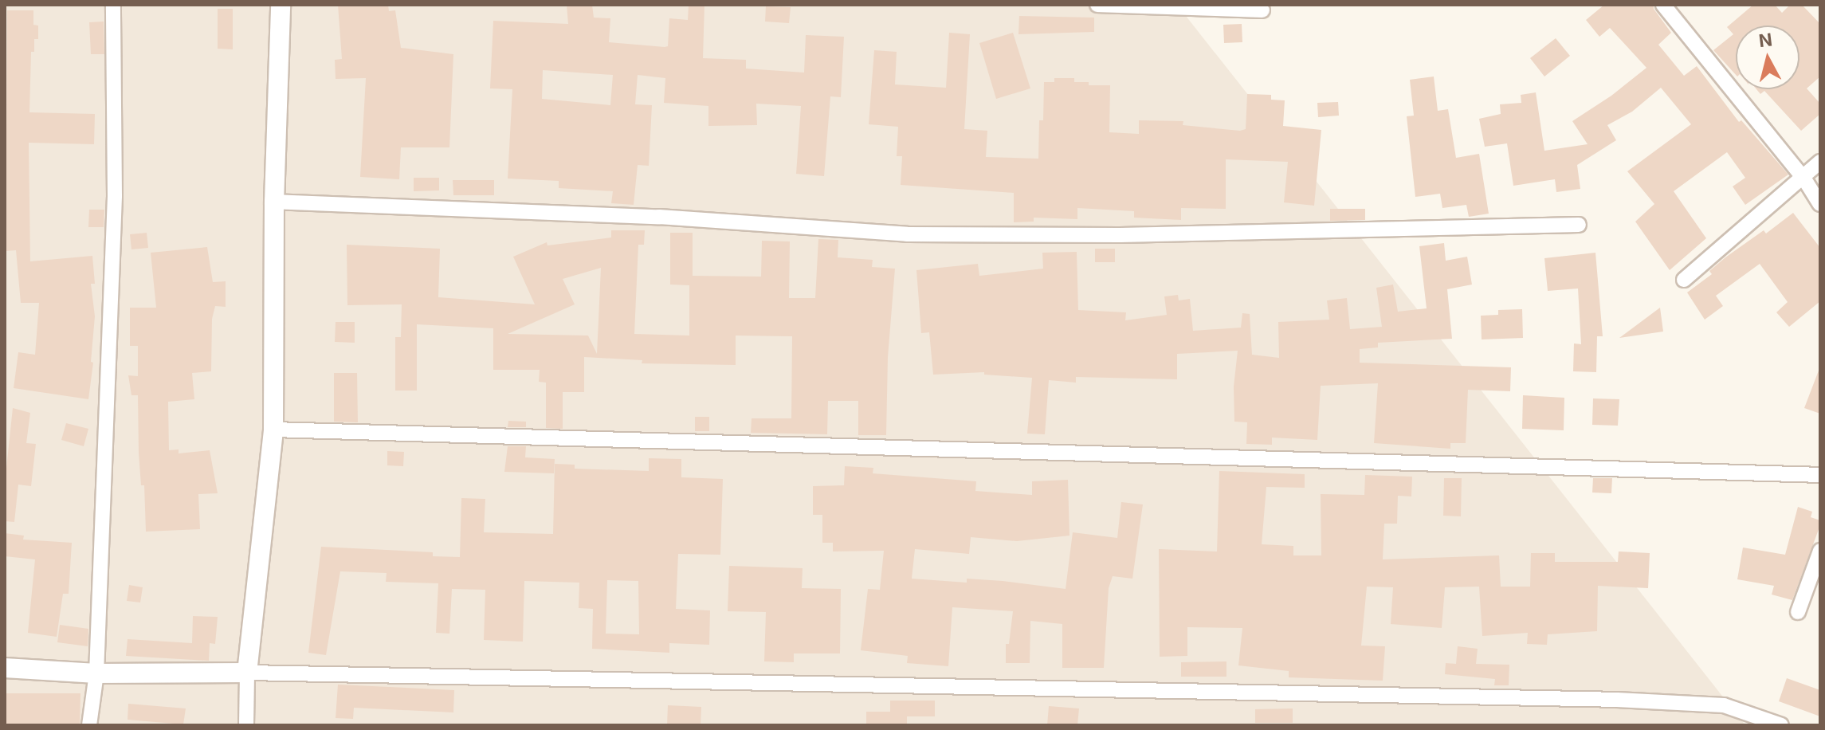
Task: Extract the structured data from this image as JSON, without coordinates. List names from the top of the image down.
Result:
{
  "north": "top"
}
